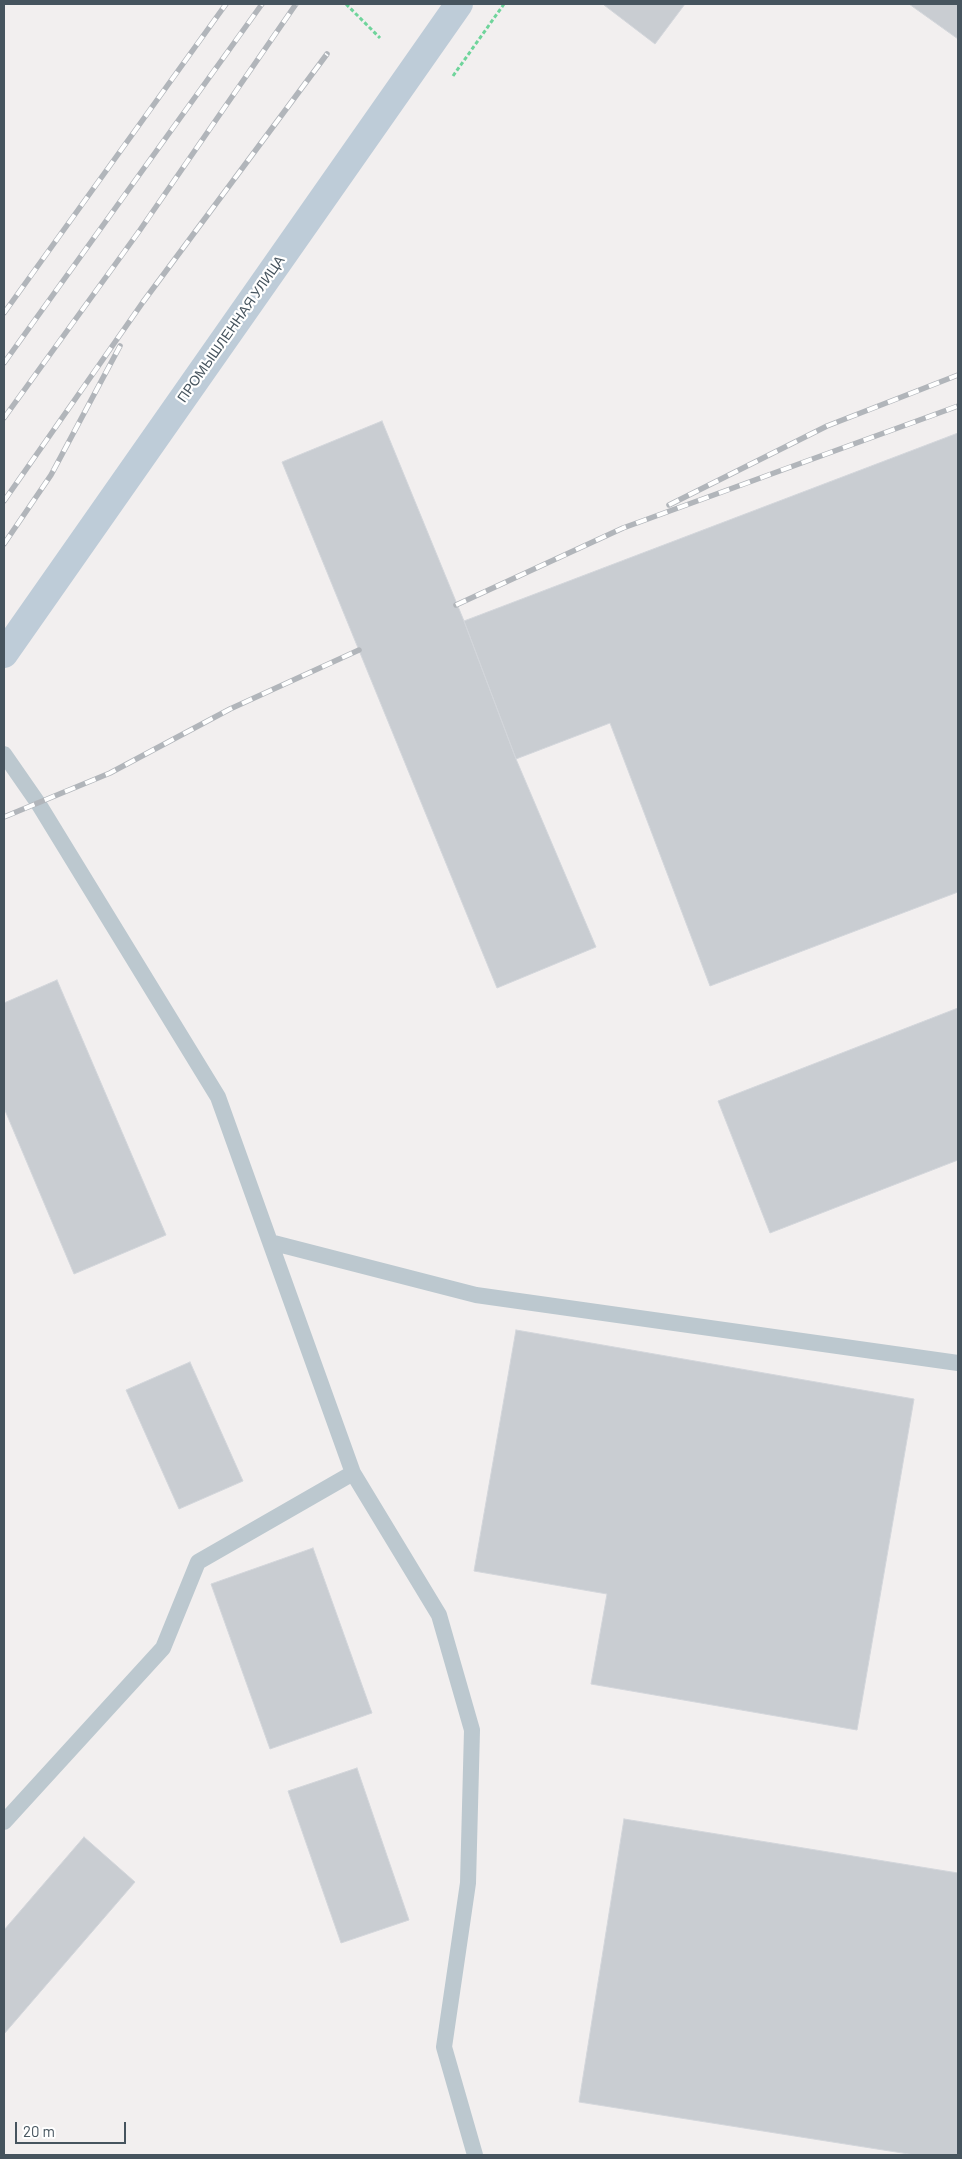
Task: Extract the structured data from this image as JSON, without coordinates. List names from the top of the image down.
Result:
{
  "streets": {
    "street": ["ПРОМЫШЛЕННАЯ УЛИЦА"]
  },
  "scale_bar": "20 m"
}
